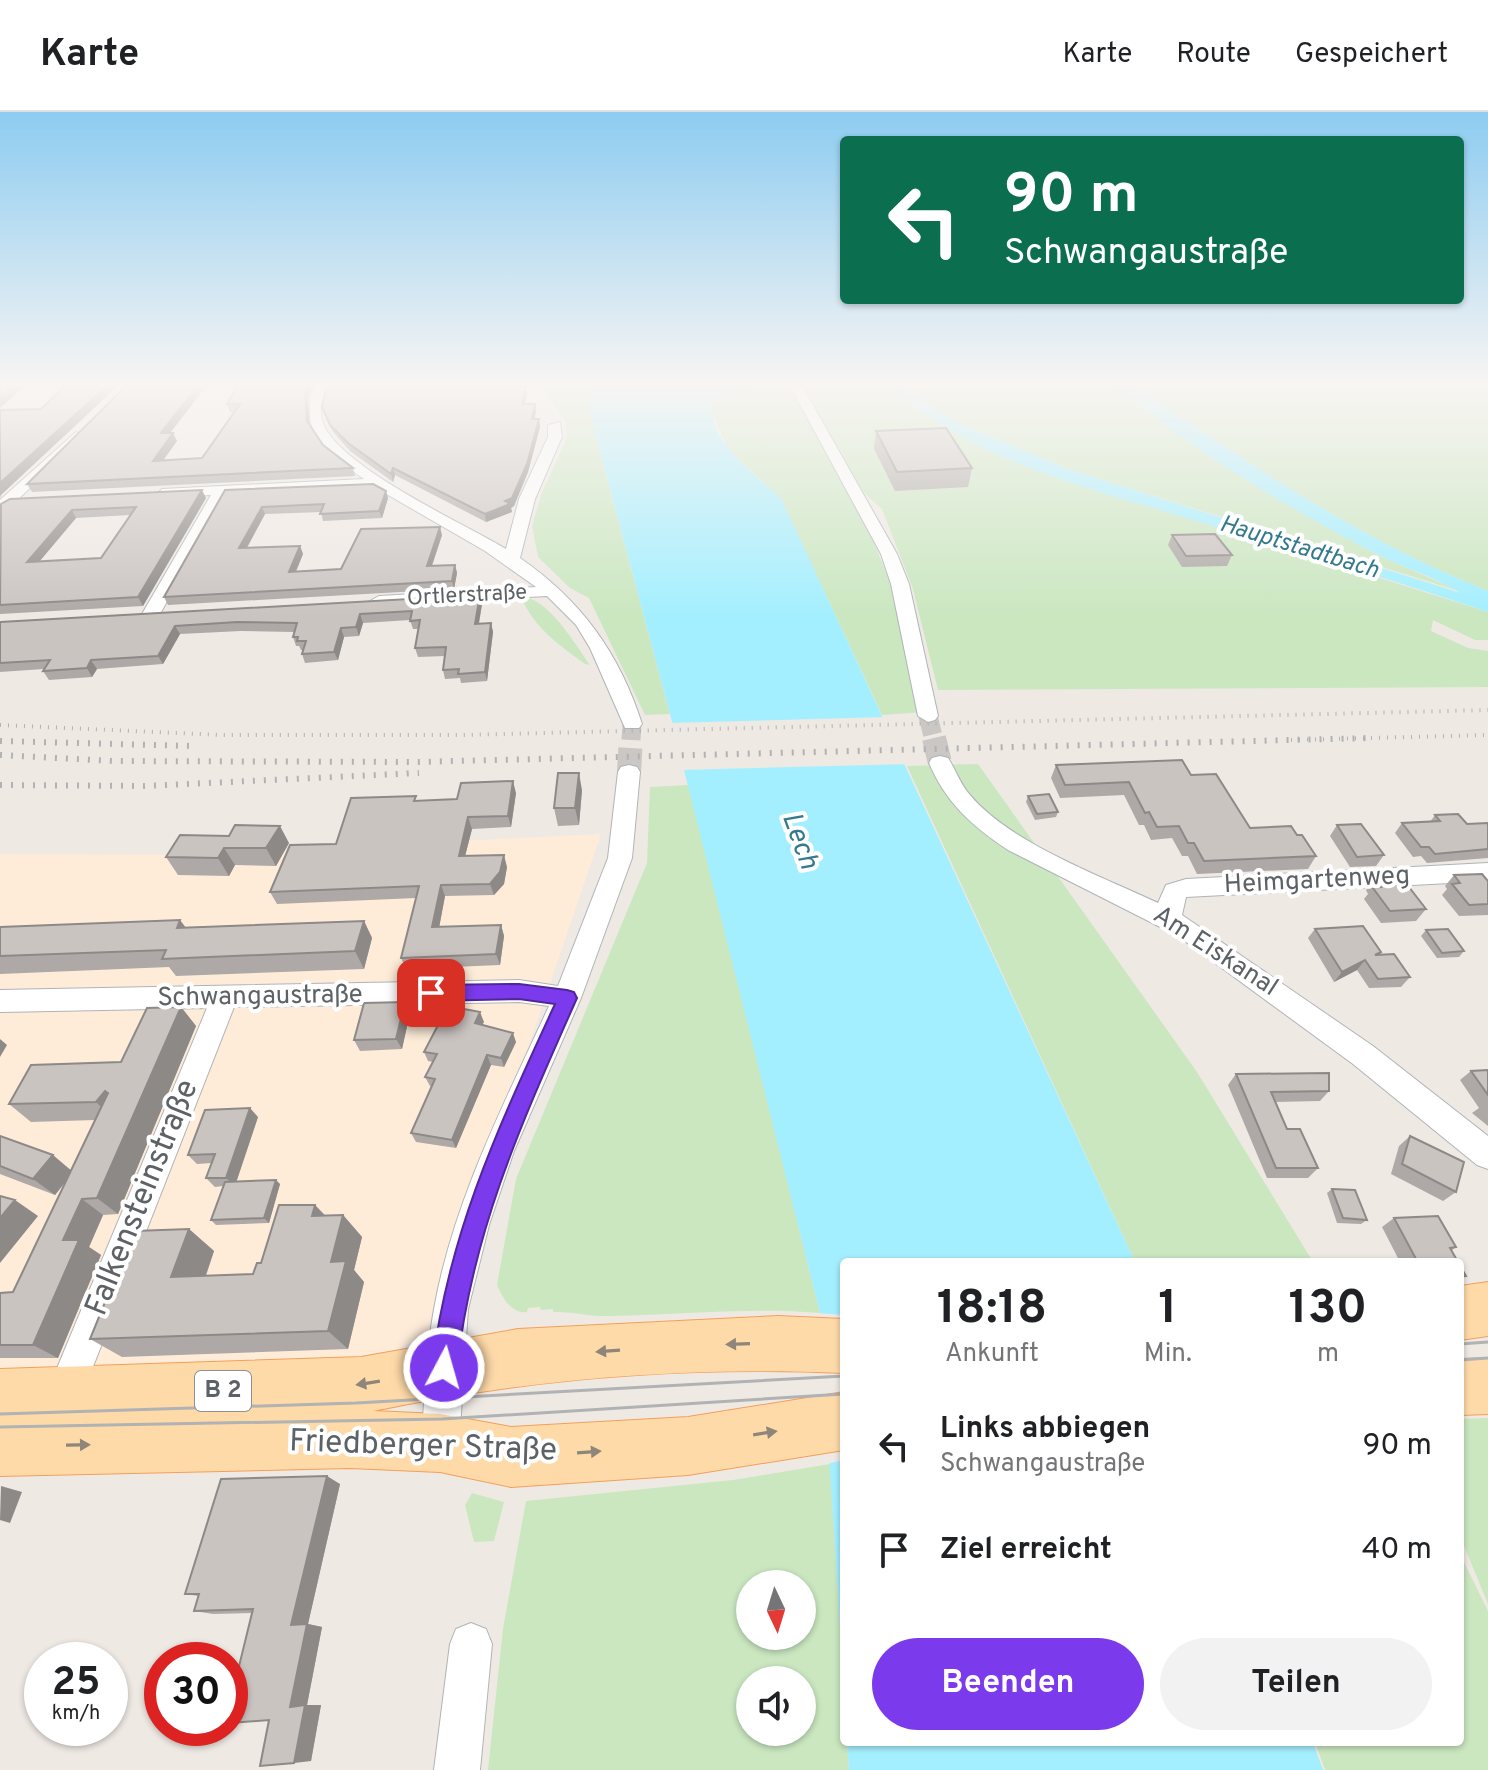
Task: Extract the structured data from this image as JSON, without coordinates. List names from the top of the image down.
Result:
{
  "streets": {
    "main road": ["B 2", "Friedberger Straße"],
    "street": [
      "Ortlerstraße",
      "Heimgartenweg",
      "Am Eiskanal",
      "Schwangaustraße",
      "Falkensteinstraße"
    ]
  },
  "crossings": [
    ["Heimgartenweg", "Am Eiskanal"],
    ["Schwangaustraße", "Falkensteinstraße"],
    ["Falkensteinstraße", "Friedberger Straße"]
  ],
  "water": ["Hauptstadtbach", "Lech"],
  "north": "bottom",
  "page": {
    "header": "Karte",
    "nav": ["Karte", "Route", "Gespeichert"],
    "turn": ["90 m", "Schwangaustraße"],
    "eta": [
      "18:18",
      "Ankunft",
      "1",
      "Min.",
      "130",
      "m"
    ],
    "list": [
      {
        "name": "Links abbiegen",
        "note": "Schwangaustraße",
        "value": "90 m"
      },
      {
        "name": "Ziel erreicht",
        "value": "40 m"
      }
    ],
    "buttons": ["Beenden", "Teilen"],
    "speed": "25 km/h",
    "limit": "30"
  }
}
